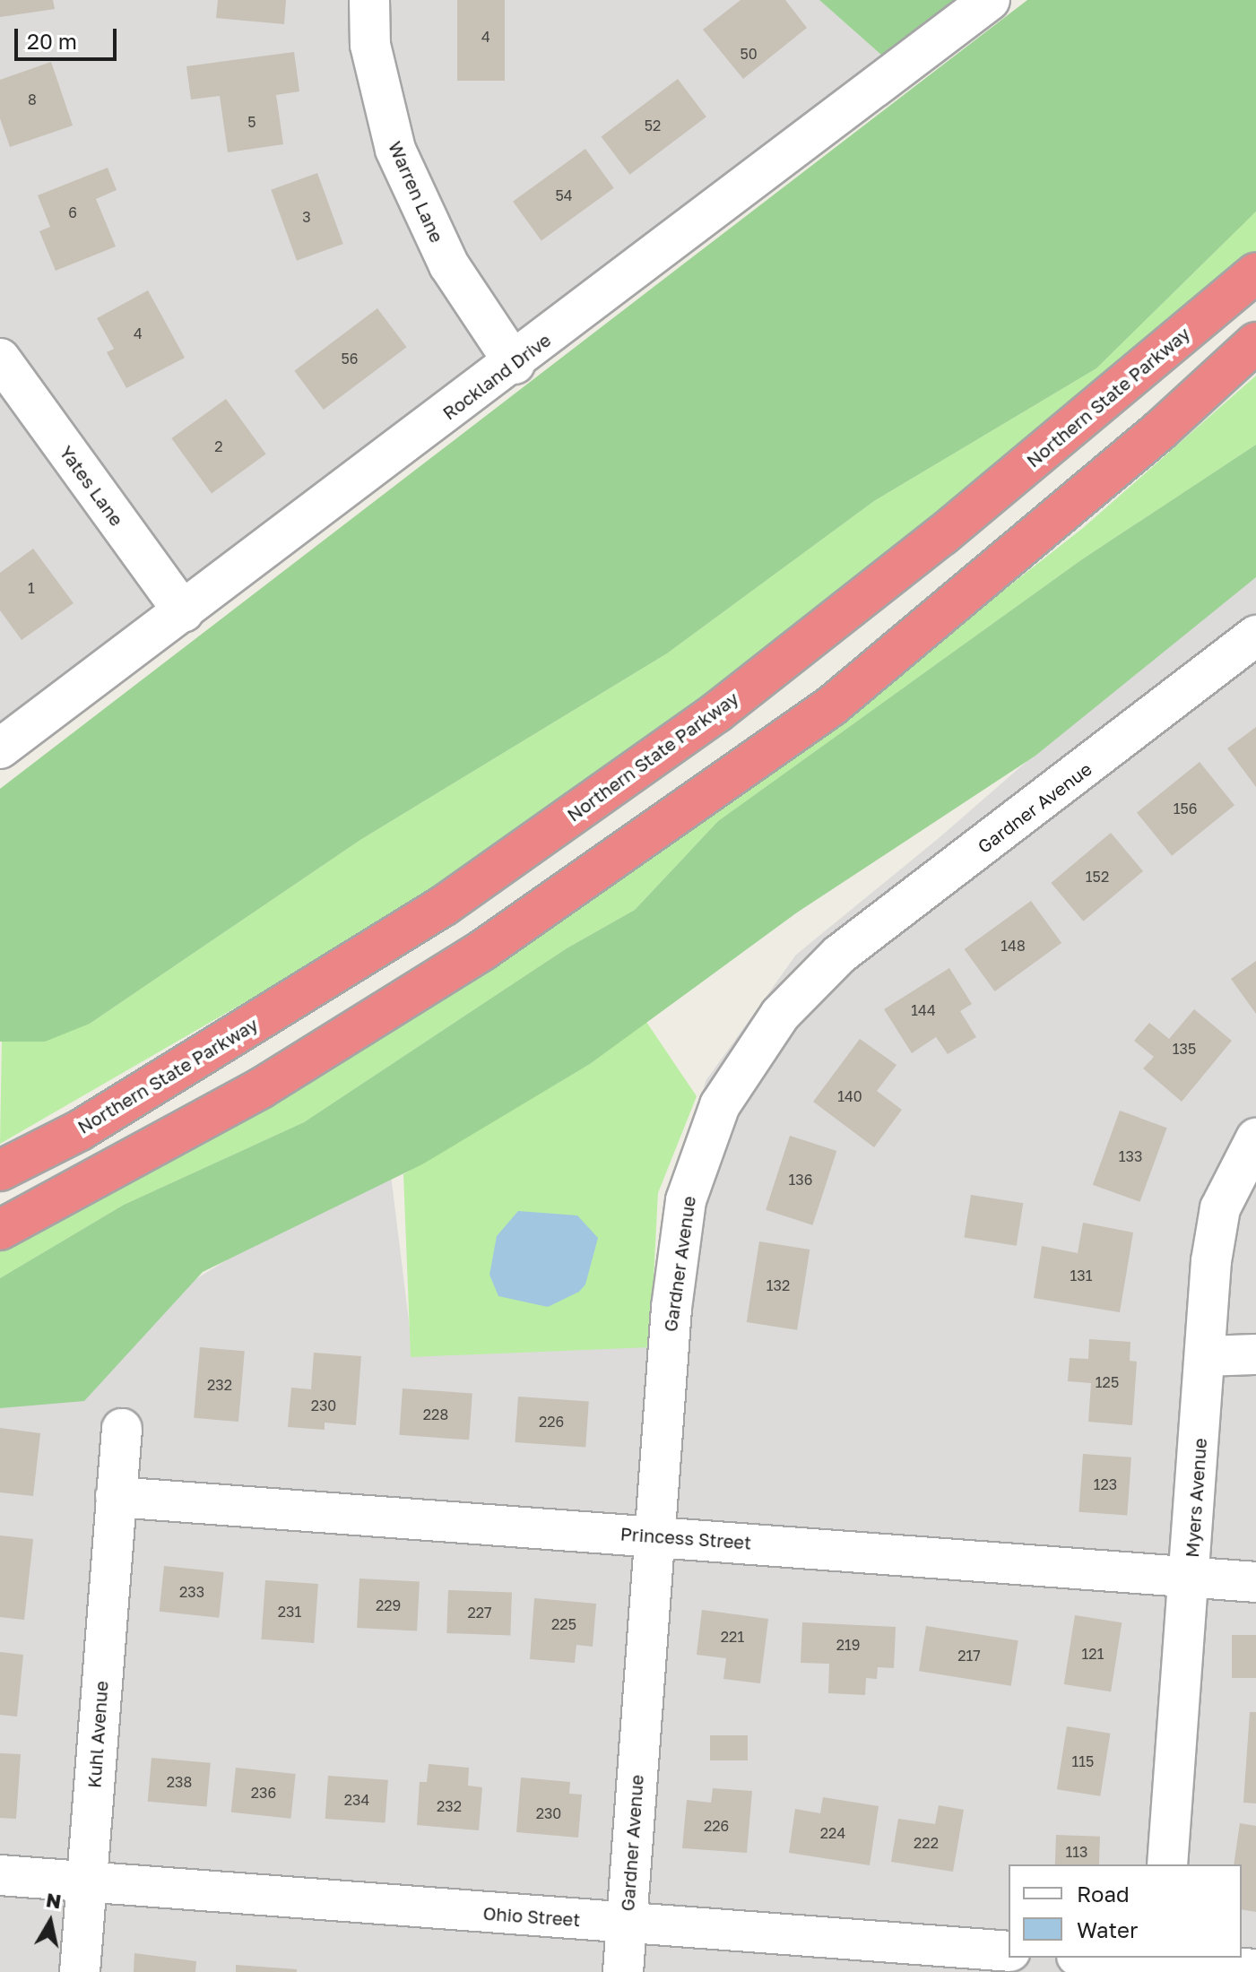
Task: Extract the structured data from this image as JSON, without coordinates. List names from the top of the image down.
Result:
{
  "streets": {
    "highway": ["Northern State Parkway"],
    "street": [
      "Warren Lane",
      "Rockland Drive",
      "Yates Lane",
      "Gardner Avenue",
      "Myers Avenue",
      "Princess Street",
      "Kuhl Avenue",
      "Ohio Street"
    ]
  },
  "crossings": [
    ["Warren Lane", "Rockland Drive"],
    ["Rockland Drive", "Yates Lane"],
    ["Gardner Avenue", "Princess Street"],
    ["Gardner Avenue", "Ohio Street"],
    ["Myers Avenue", "Princess Street"],
    ["Princess Street", "Kuhl Avenue"],
    ["Kuhl Avenue", "Ohio Street"]
  ],
  "house_numbers": [
    "4",
    "50",
    "8",
    "5",
    "52",
    "54",
    "6",
    "3",
    "4",
    "56",
    "2",
    "1",
    "156",
    "152",
    "148",
    "144",
    "135",
    "140",
    "133",
    "136",
    "131",
    "132",
    "125",
    "232",
    "230",
    "228",
    "226",
    "123",
    "233",
    "229",
    "231",
    "227",
    "225",
    "221",
    "219",
    "121",
    "217",
    "115",
    "238",
    "236",
    "234",
    "232",
    "230",
    "226",
    "224",
    "222",
    "113"
  ],
  "legend": ["Road", "Water"],
  "scale_bar": "20 m",
  "north": "top"
}
